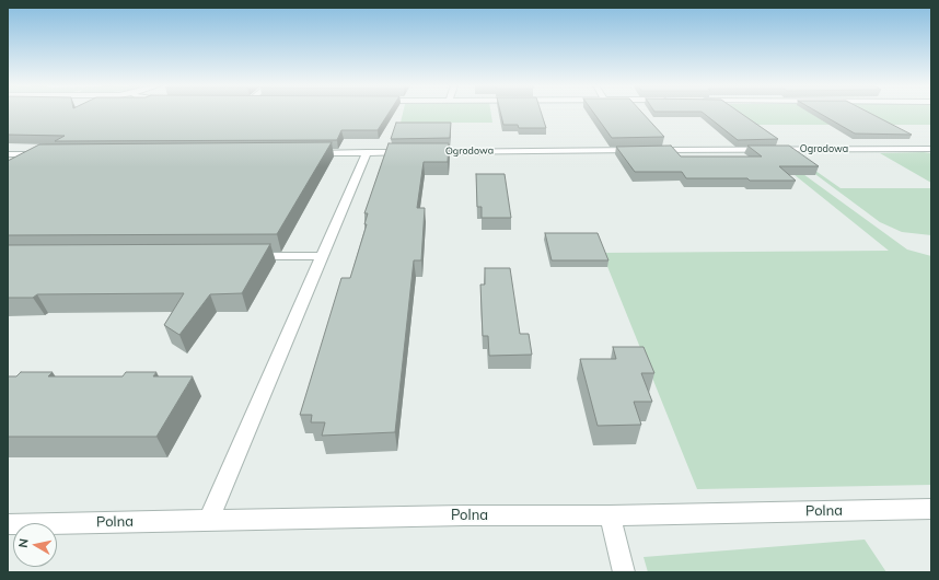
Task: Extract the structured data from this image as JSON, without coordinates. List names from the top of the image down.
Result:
{
  "streets": {
    "street": ["Ogrodowa", "Polna"]
  },
  "north": "left"
}
